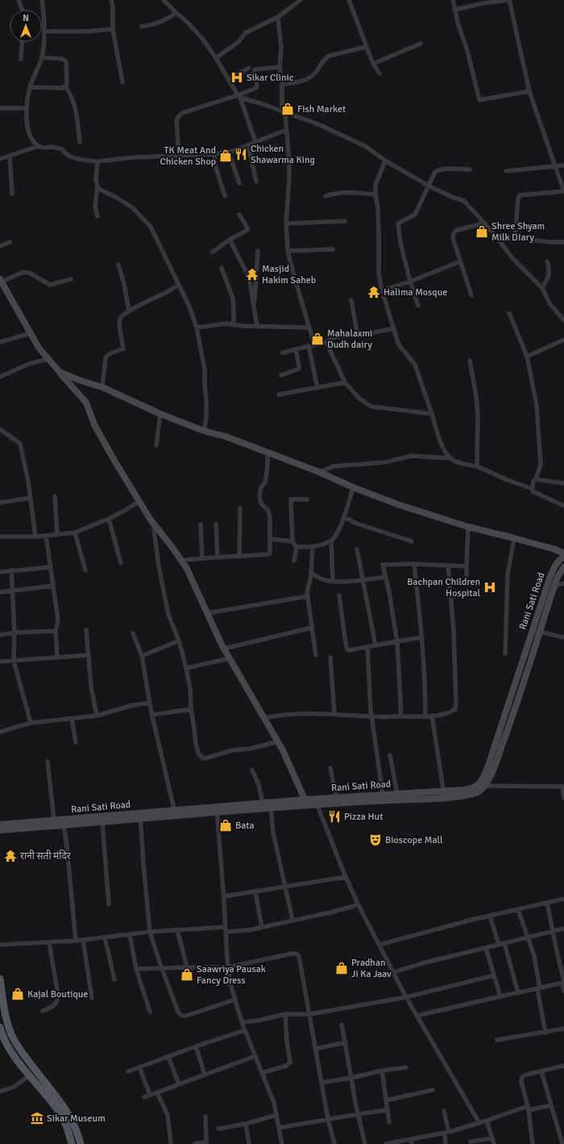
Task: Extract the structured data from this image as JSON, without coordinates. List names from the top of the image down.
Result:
{
  "streets": {
    "street": ["Rani Sati Road"]
  },
  "places": {
    "hospital": ["Sikar Clinic", "Bachpan Children Hospital"],
    "shop": [
      "Fish Market",
      "TK Meat And Chicken Shop",
      "Shree Shyam Milk DIary",
      "Mahalaxmi Dudh dairy",
      "Bata",
      "Pradhan Ji Ka Jaav",
      "Saawriya Pausak Fancy Dress",
      "Kajal Boutique"
    ],
    "restaurant": ["Chicken Shawarma King", "Pizza Hut"],
    "temple": ["Masjid Hakim Saheb", "Halima Mosque", "रानी सती मंदिर"],
    "theatre": ["Bioscope Mall"],
    "museum": ["Sikar Museum"]
  },
  "north": "top"
}
